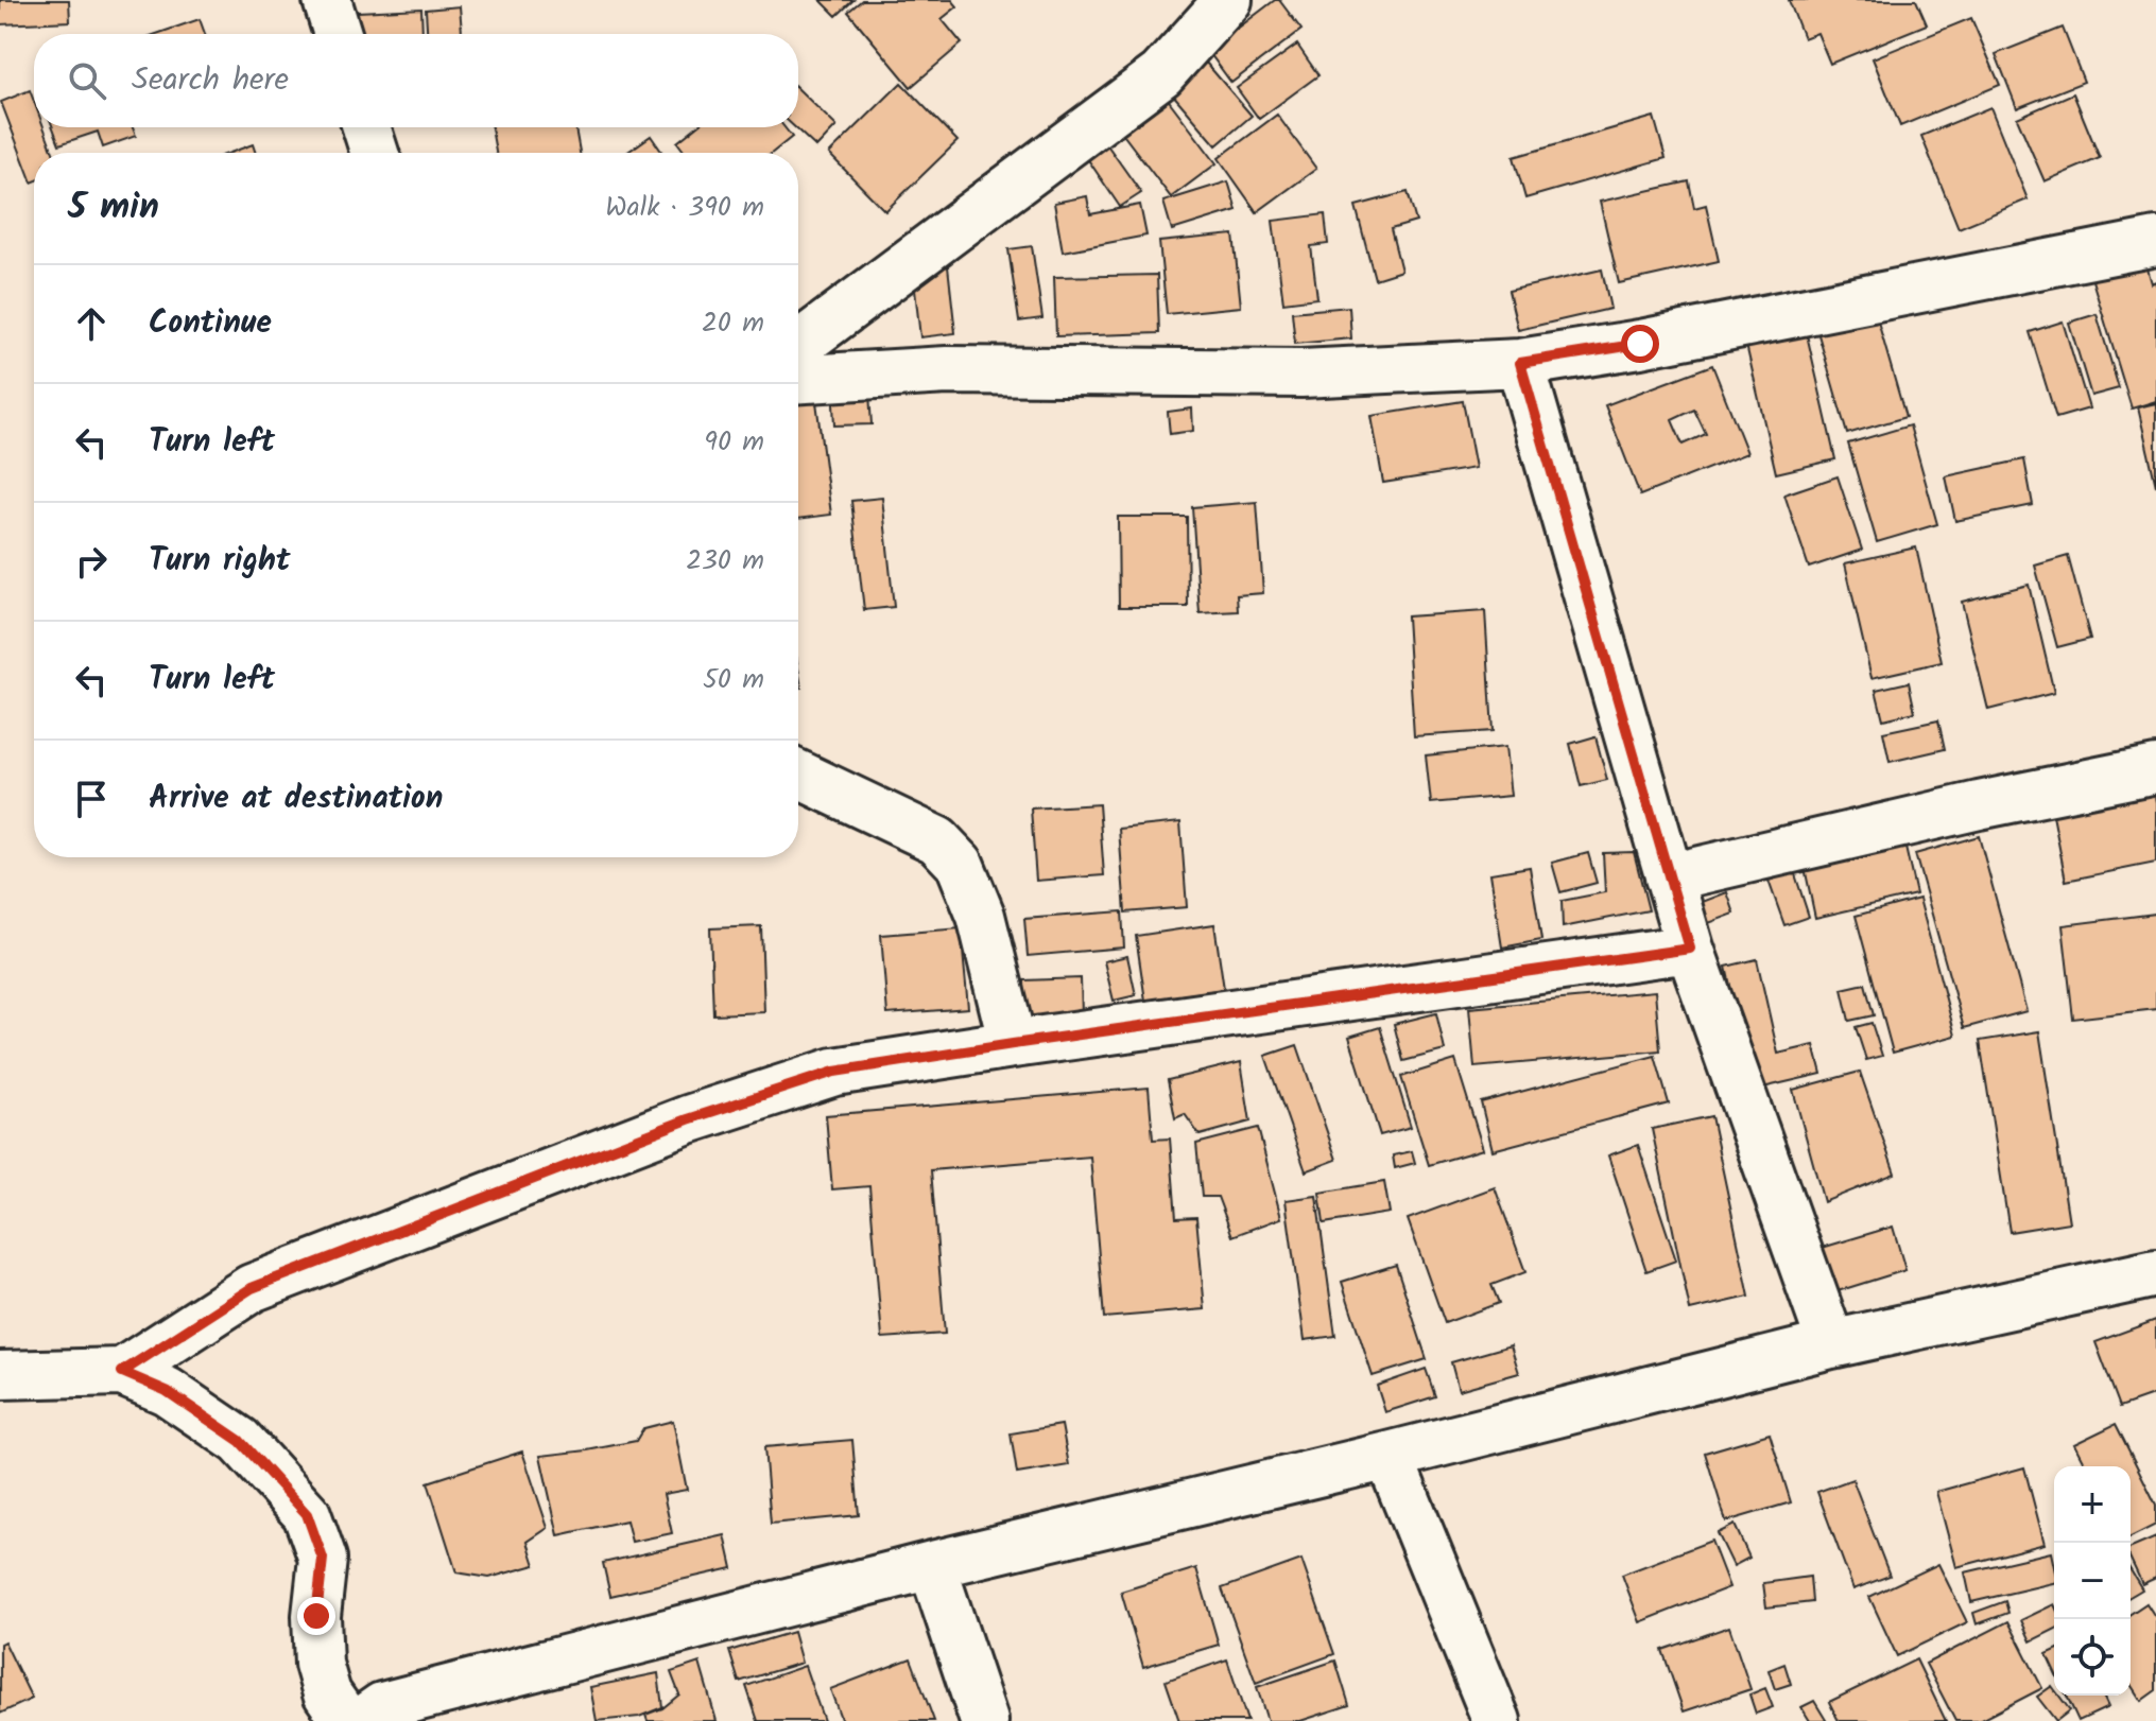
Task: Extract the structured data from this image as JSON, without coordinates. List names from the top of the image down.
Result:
{
  "page": {
    "search": "Search here",
    "heading": ["5 min", "Walk · 390 m"],
    "list": [
      ["Continue", "20 m"],
      ["Turn left", "90 m"],
      ["Turn right", "230 m"],
      ["Turn left", "50 m"],
      "Arrive at destination"
    ],
    "map_buttons": ["+", "−"]
  }
}
